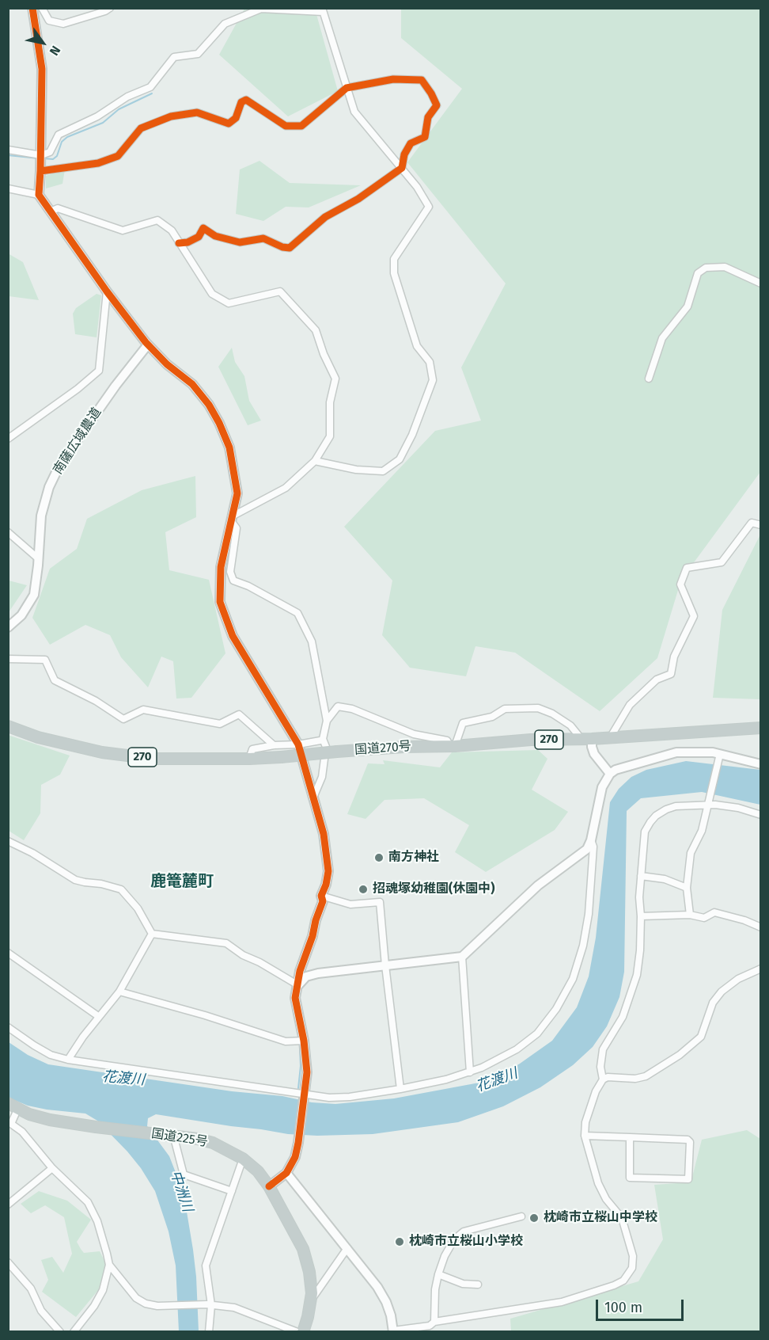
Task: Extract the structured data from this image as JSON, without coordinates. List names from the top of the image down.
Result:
{
  "streets": {
    "highway": ["270", "国道270号", "国道225号"],
    "street": ["南薩広域農道"]
  },
  "districts": ["鹿篭麓町"],
  "water": ["花渡川", "中洲川"],
  "places": [
    "南方神社",
    "招魂塚幼稚園(休園中)",
    "枕崎市立桜山中学校",
    "枕崎市立桜山小学校"
  ],
  "scale_bar": "100 m",
  "north": "bottom right"
}
